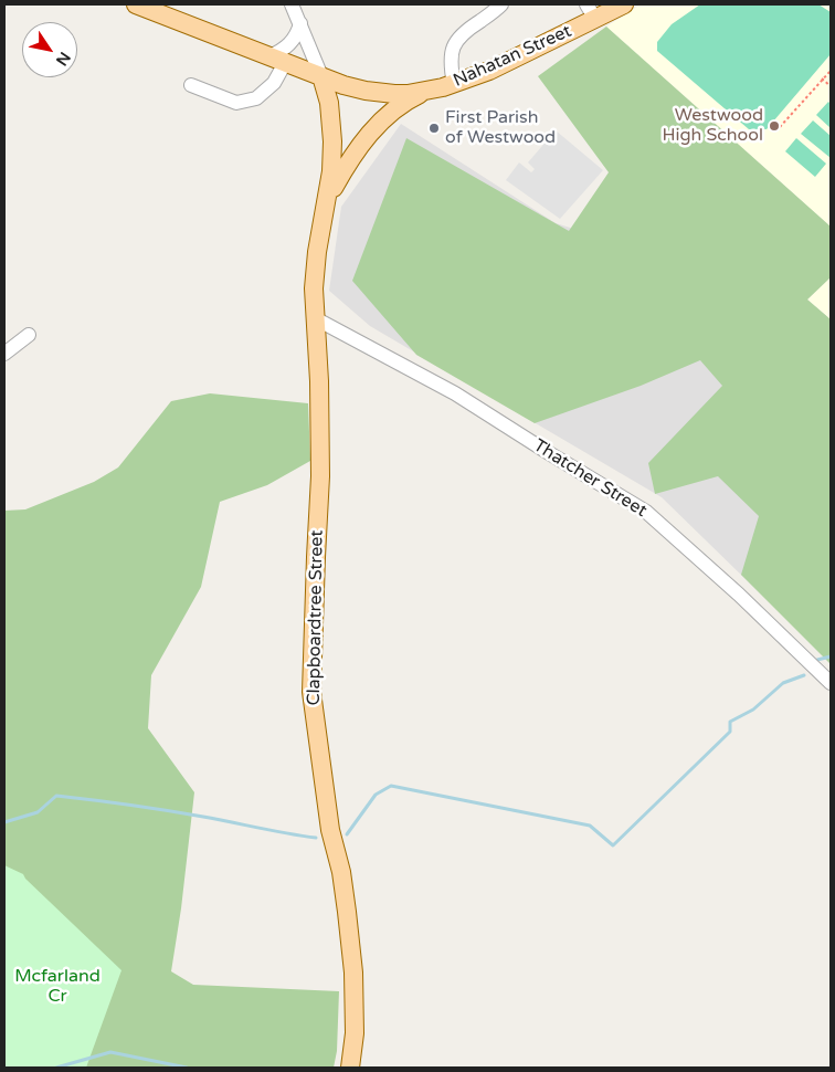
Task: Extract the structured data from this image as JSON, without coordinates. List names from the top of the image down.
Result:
{
  "streets": {
    "main road": ["Nahatan Street", "Clapboardtree Street"],
    "street": ["Thatcher Street"]
  },
  "crossings": [
    ["Nahatan Street", "Clapboardtree Street"],
    ["Thatcher Street", "Clapboardtree Street"]
  ],
  "parks": ["Mcfarland Cr"],
  "places": ["Westwood High School", "First Parish of Westwood"],
  "north": "bottom right"
}
